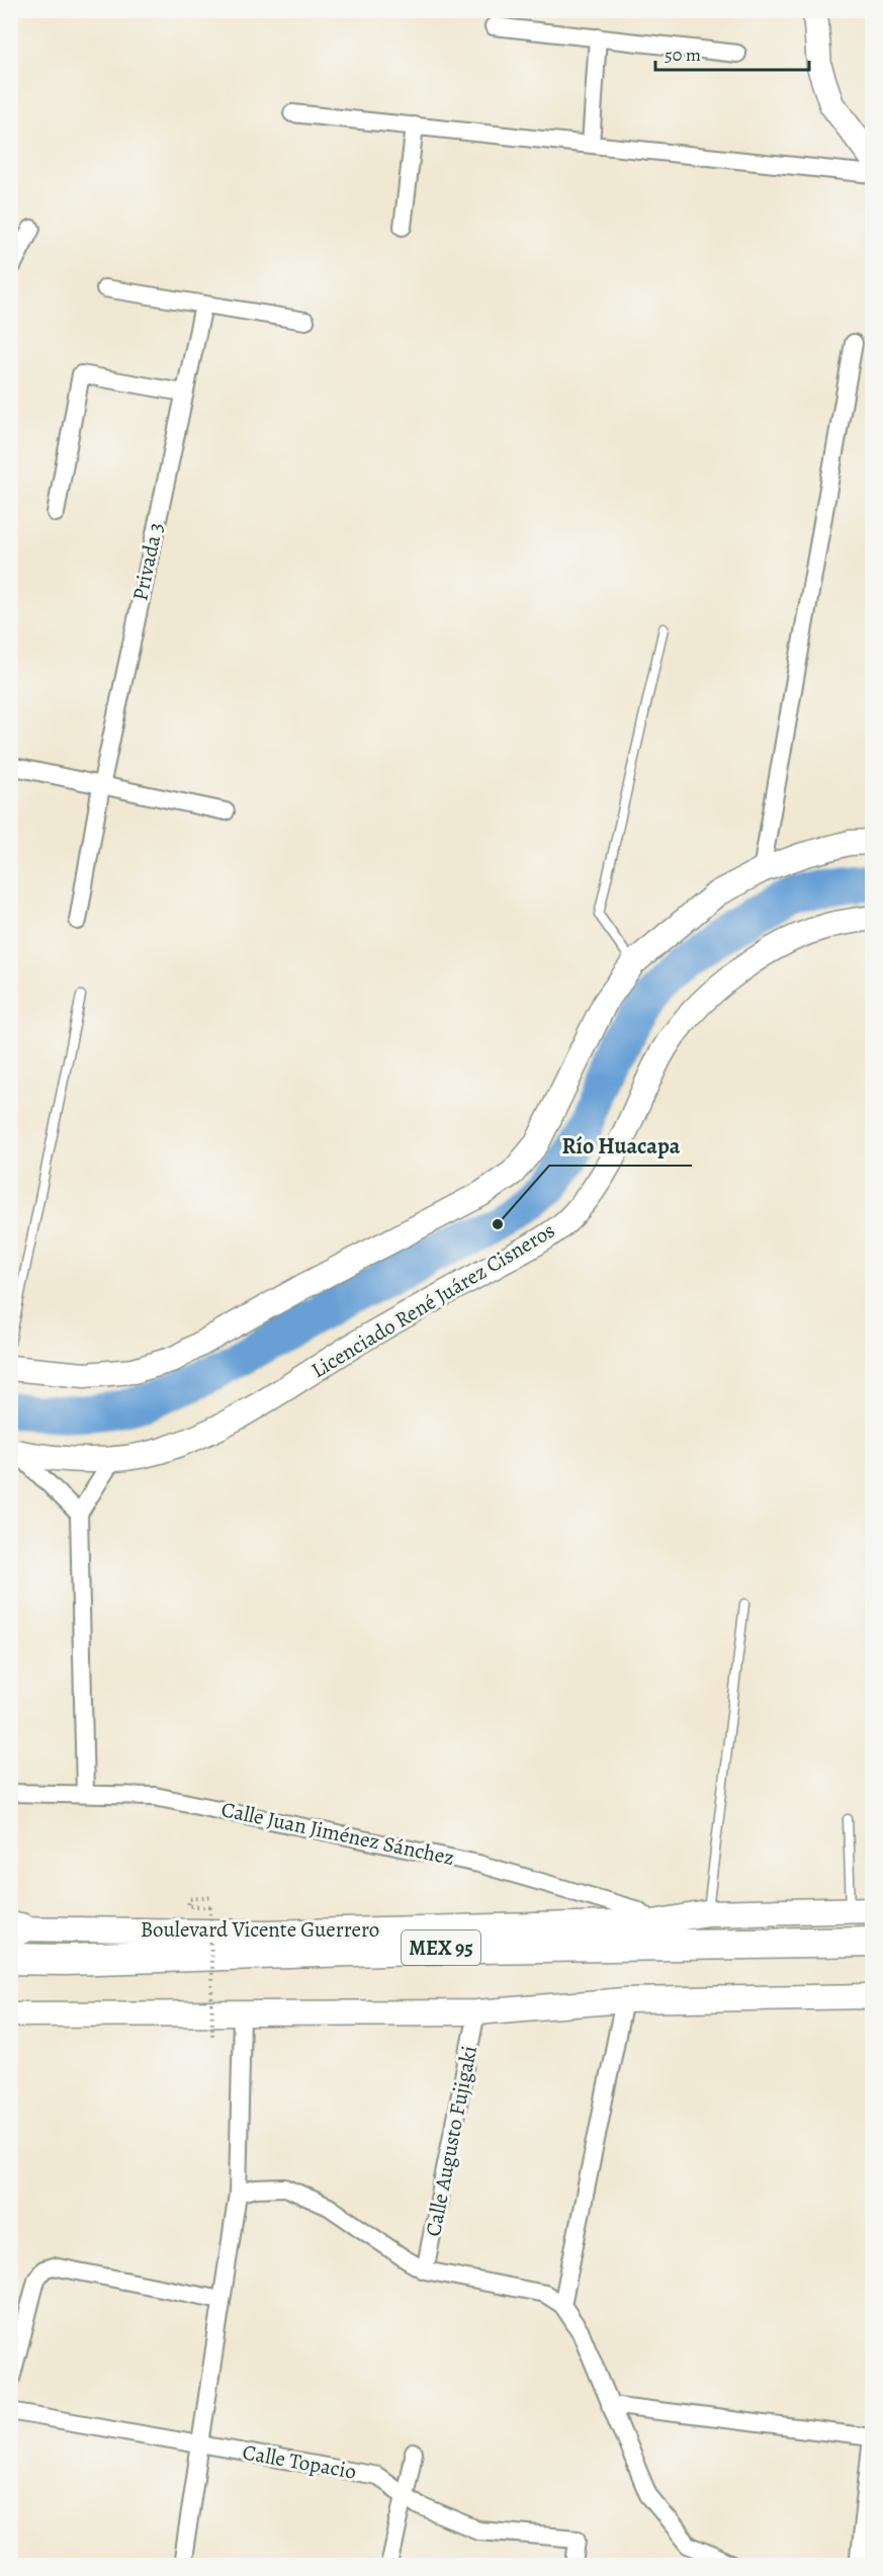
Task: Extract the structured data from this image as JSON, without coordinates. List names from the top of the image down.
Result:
{
  "streets": {
    "highway": ["Boulevard Vicente Guerrero", "MEX 95"],
    "main road": ["Licenciado René Juárez Cisneros"],
    "street": [
      "Privada 3",
      "Calle Juan Jiménez Sánchez",
      "Calle Augusto Fujigaki",
      "Calle Topacio"
    ]
  },
  "crossings": [
    ["Calle Juan Jiménez Sánchez", "Boulevard Vicente Guerrero"]
  ],
  "places": ["Río Huacapa"],
  "scale_bar": "50 m"
}
